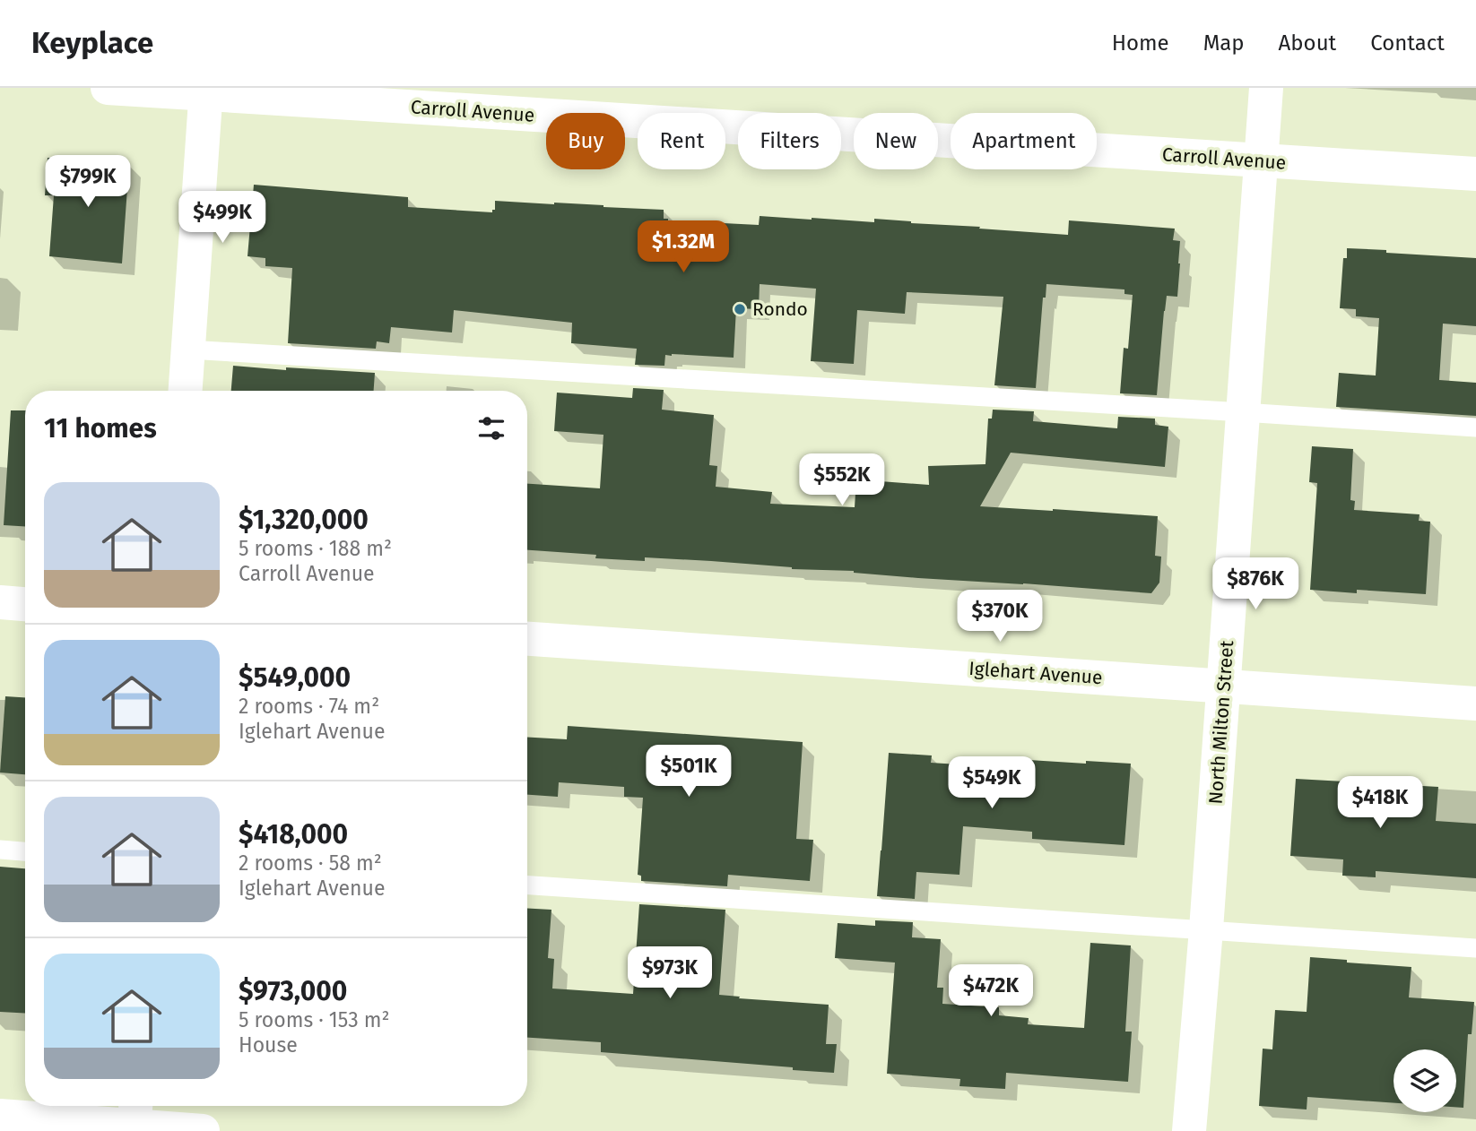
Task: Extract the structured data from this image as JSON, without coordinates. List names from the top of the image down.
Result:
{
  "streets": {
    "street": ["Carroll Avenue", "Iglehart Avenue", "North Milton Street"]
  },
  "crossings": [
    ["Carroll Avenue", "North Milton Street"],
    ["Iglehart Avenue", "North Milton Street"]
  ],
  "places": ["Rondo"],
  "page": {
    "header": "Keyplace",
    "nav": [
      "Home",
      "Map",
      "About",
      "Contact"
    ],
    "chip": [
      "Buy",
      "Rent",
      "Filters",
      "New",
      "Apartment"
    ],
    "price": [
      "$799K",
      "$499K",
      "$1.32M",
      "$552K",
      "$876K",
      "$370K",
      "$501K",
      "$549K",
      "$418K",
      "$973K",
      "$472K"
    ],
    "heading": "11 homes",
    "list": [
      {
        "name": "$1,320,000",
        "note": "5 rooms · 188 m² · Carroll Avenue"
      },
      {
        "name": "$549,000",
        "note": "2 rooms · 74 m² · Iglehart Avenue"
      },
      {
        "name": "$418,000",
        "note": "2 rooms · 58 m² · Iglehart Avenue"
      },
      {
        "name": "$973,000",
        "note": "5 rooms · 153 m² · House"
      }
    ]
  }
}
